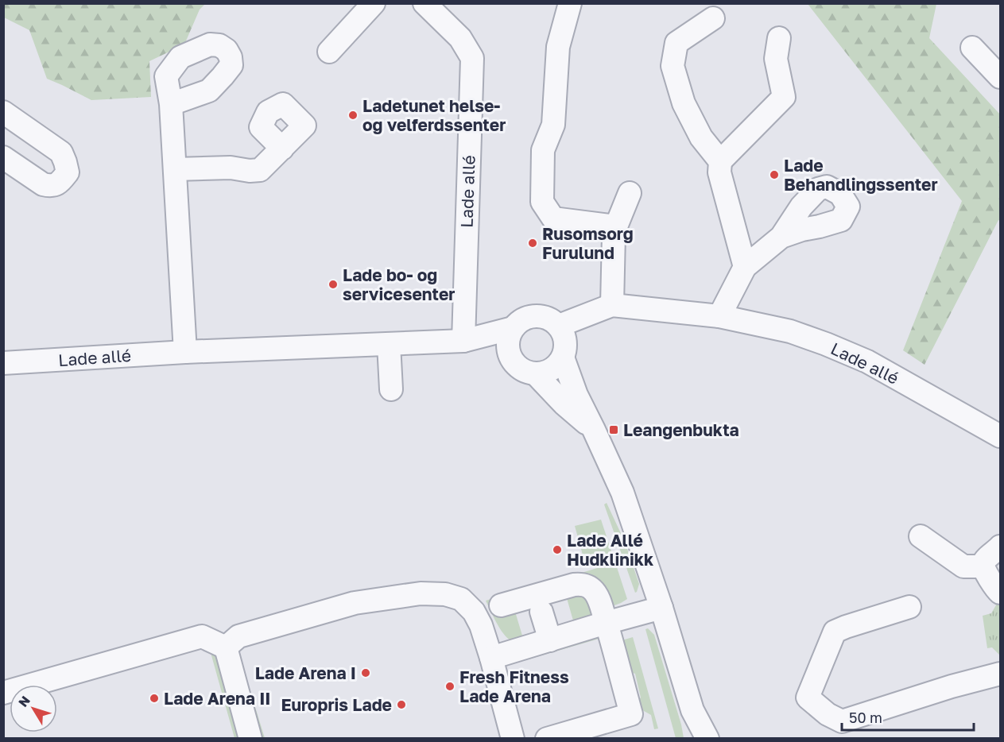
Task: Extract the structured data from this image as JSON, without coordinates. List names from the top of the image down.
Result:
{
  "streets": {
    "street": ["Lade allé"]
  },
  "places": {
    "other": [
      "Ladetunet helse- og velferdssenter",
      "Lade Behandlingssenter",
      "Rusomsorg Furulund",
      "Lade bo- og servicesenter",
      "Lade Allé Hudklinikk",
      "Lade Arena I",
      "Fresh Fitness Lade Arena",
      "Lade Arena II",
      "Europris Lade"
    ],
    "transit": ["Leangenbukta"]
  },
  "scale_bar": "50 m",
  "north": "top left"
}
